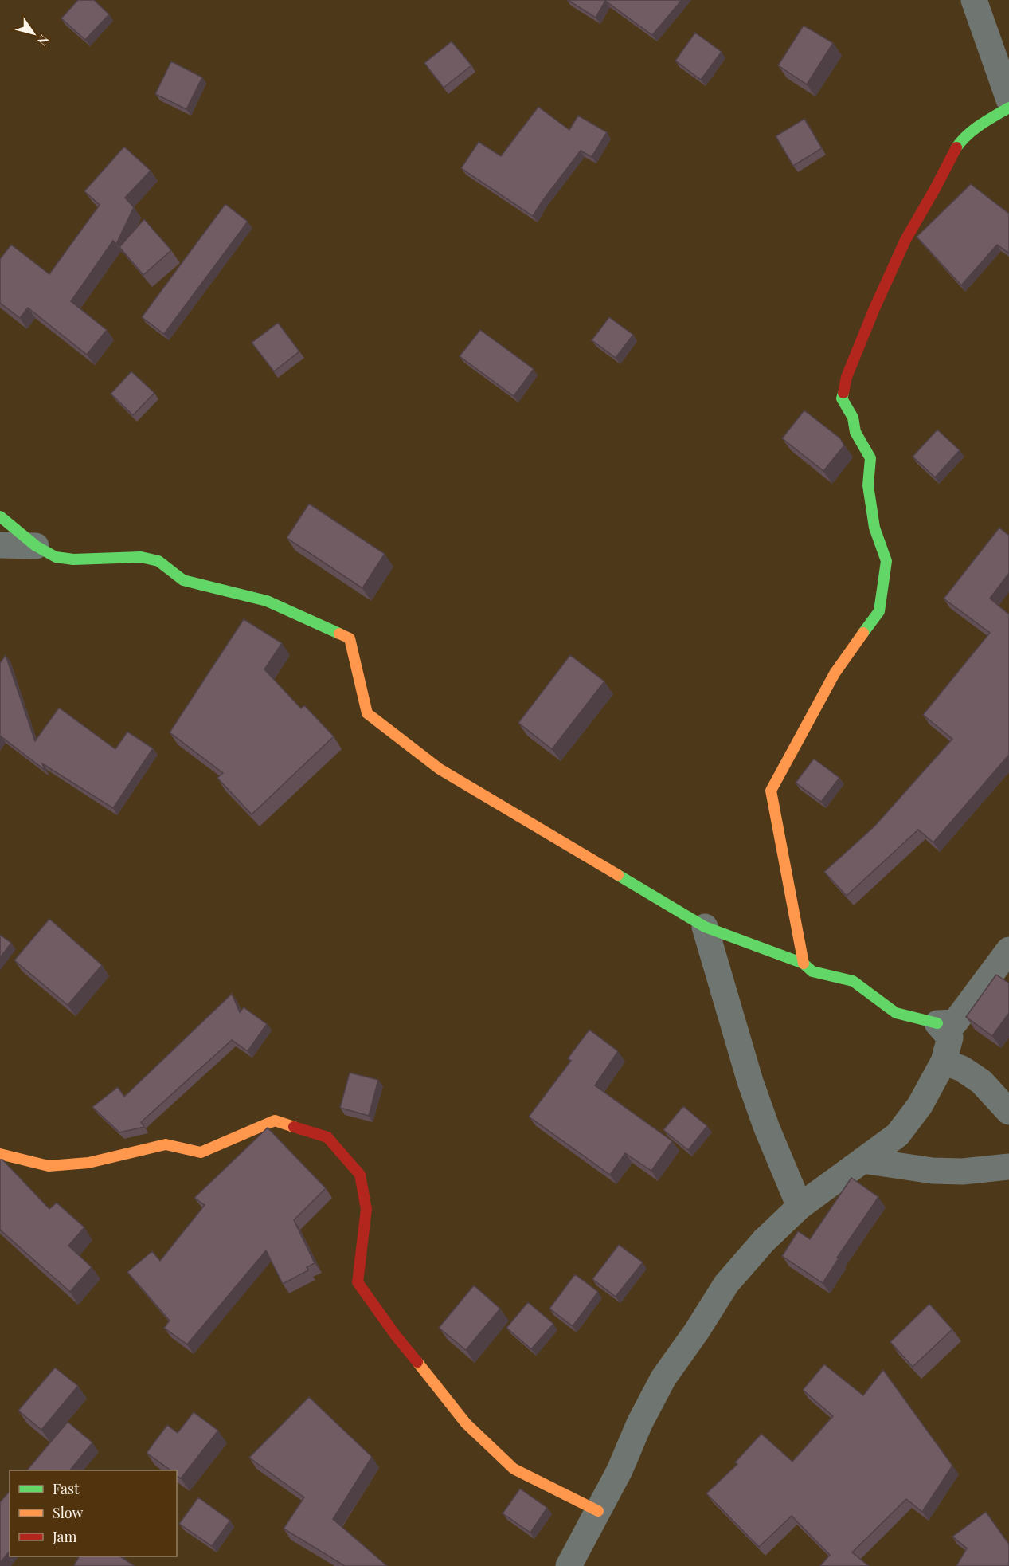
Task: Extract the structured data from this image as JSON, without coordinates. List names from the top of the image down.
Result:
{
  "legend": ["Fast", "Slow", "Jam"],
  "north": "bottom right"
}
